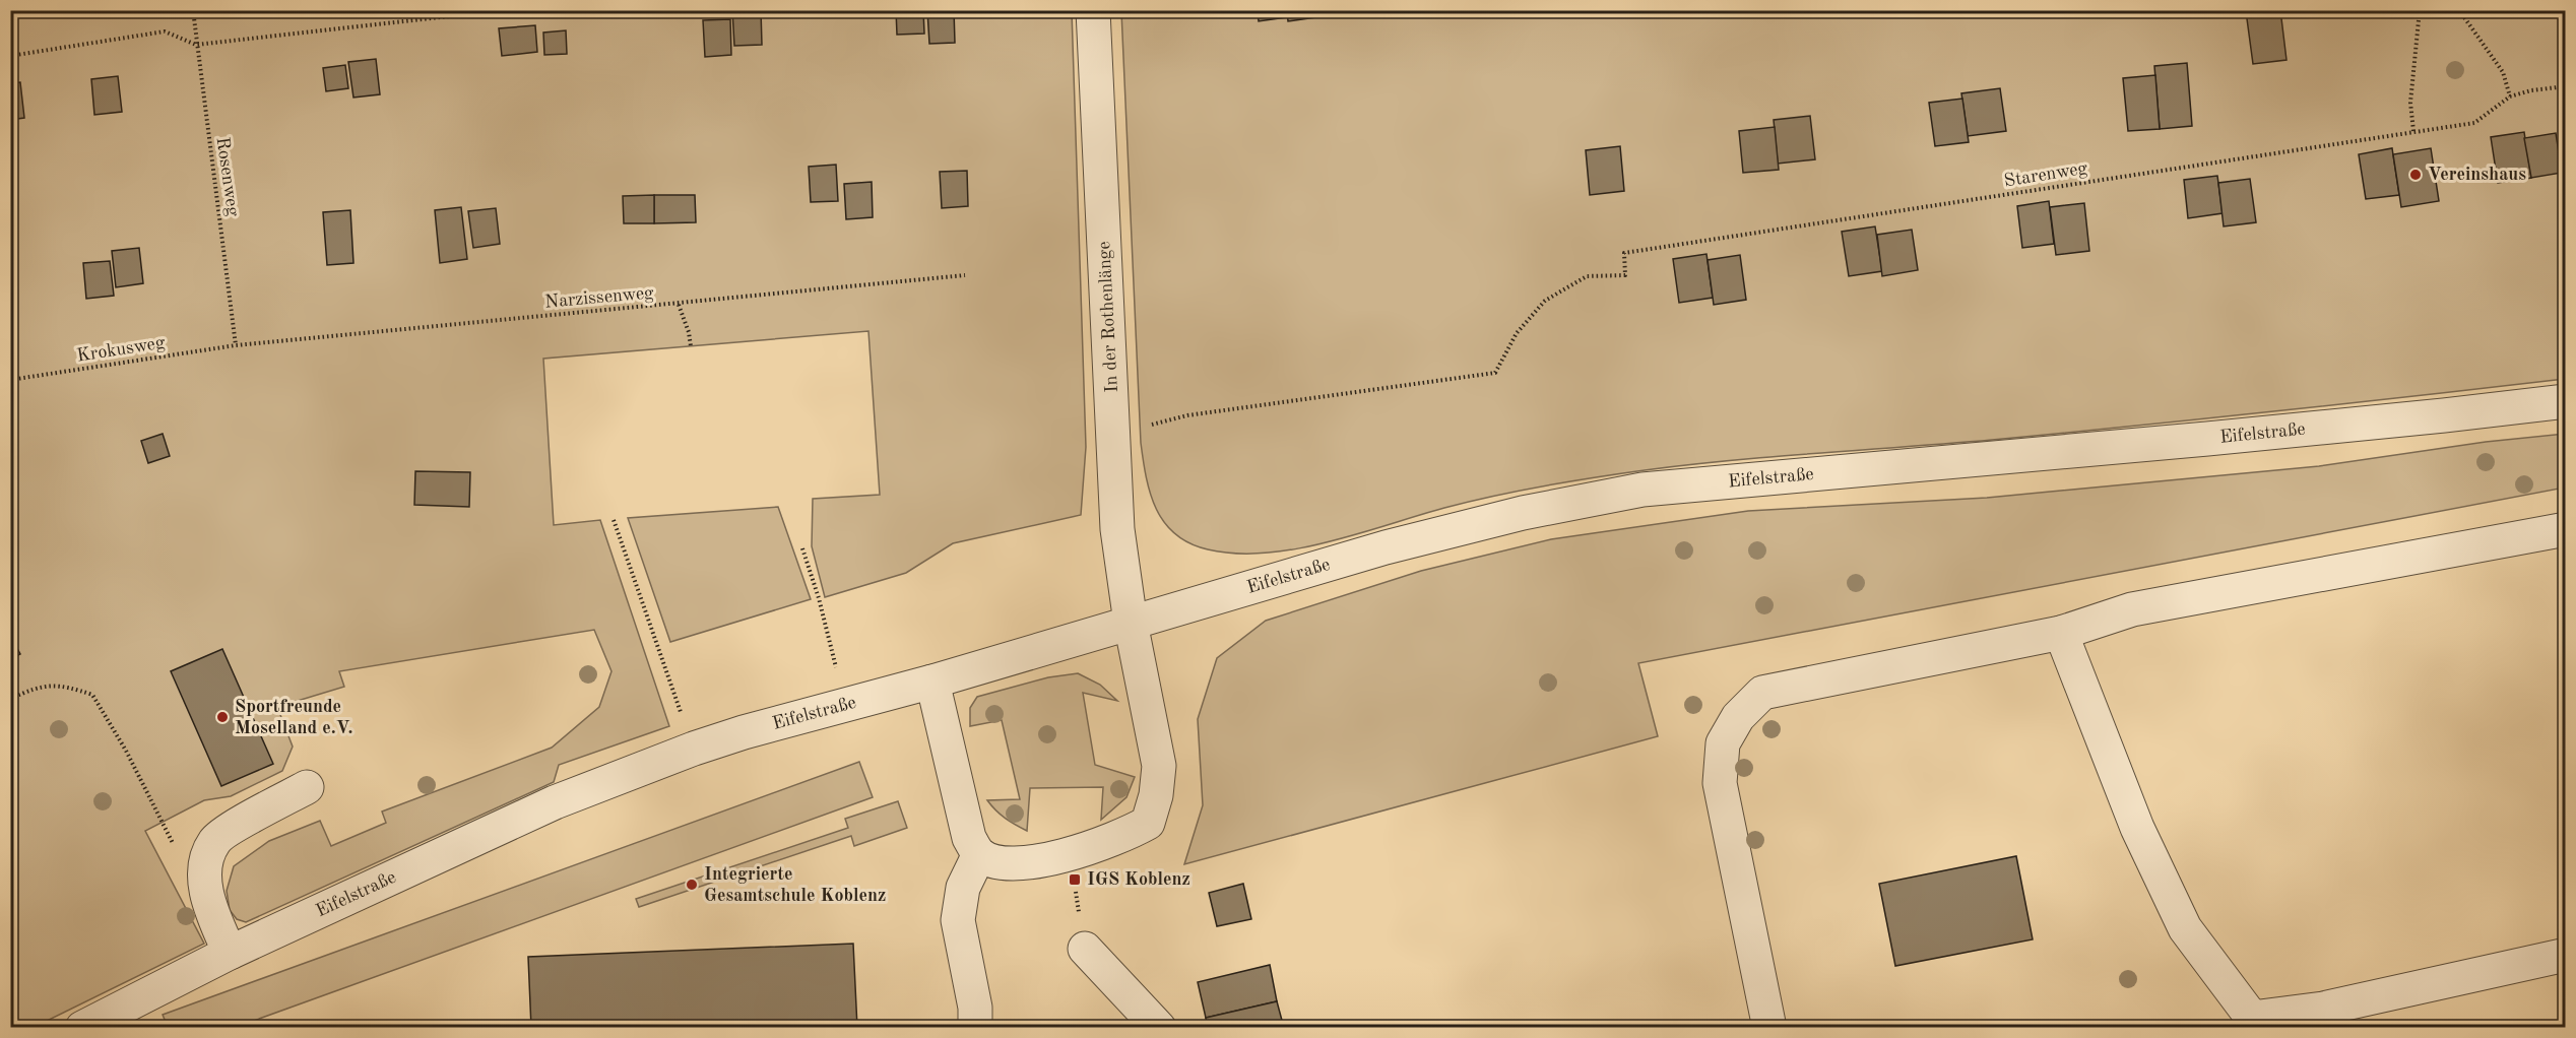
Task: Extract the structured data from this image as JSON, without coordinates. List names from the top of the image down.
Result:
{
  "streets": {
    "street": ["In der Rothenlänge", "Eifelstraße"],
    "path": [
      "Starenweg",
      "Rosenweg",
      "Narzissenweg",
      "Krokusweg"
    ]
  },
  "crossings": [
    ["Starenweg", "In der Rothenlänge"],
    ["Rosenweg", "Narzissenweg"],
    ["Rosenweg", "Krokusweg"],
    ["Narzissenweg", "Krokusweg"],
    ["In der Rothenlänge", "Eifelstraße"]
  ],
  "places": {
    "other": ["Vereinshaus", "Sportfreunde Moselland e.V.", "Integrierte Gesamtschule Koblenz"],
    "transit": ["IGS Koblenz"]
  }
}
